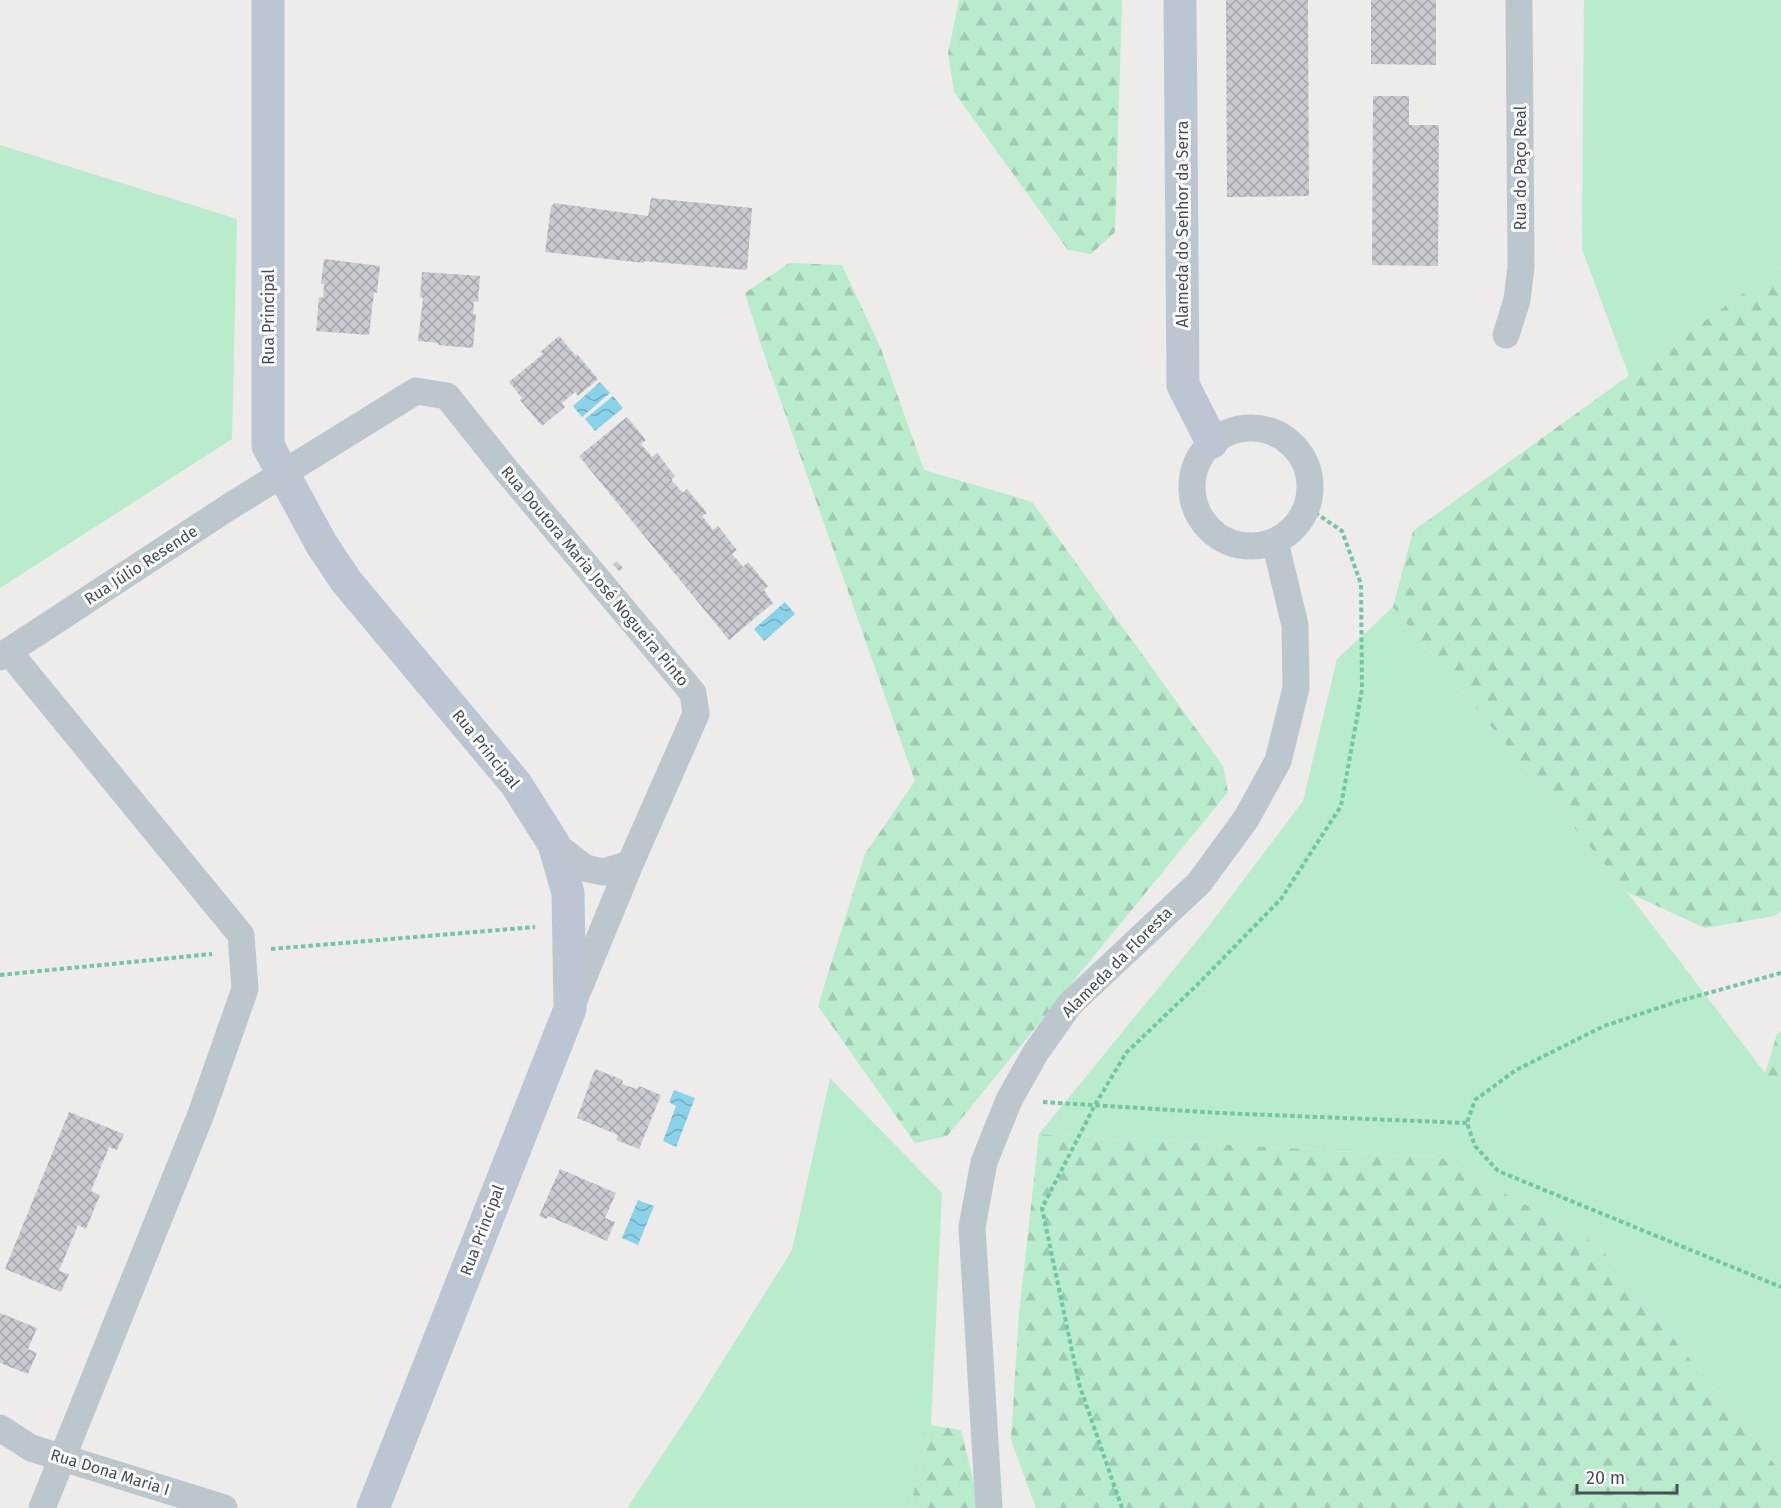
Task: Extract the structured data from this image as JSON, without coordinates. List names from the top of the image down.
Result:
{
  "streets": {
    "street": [
      "Rua do Paço Real",
      "Alameda do Senhor da Serra",
      "Rua Principal",
      "Rua Júlio Resende",
      "Rua Doutora Maria José Nogueira Pinto",
      "Alameda da Floresta",
      "Rua Dona Maria I"
    ]
  },
  "crossings": [
    ["Alameda do Senhor da Serra", "Alameda da Floresta"],
    ["Rua Principal", "Rua Júlio Resende"],
    ["Rua Principal", "Rua Doutora Maria José Nogueira Pinto"],
    ["Rua Júlio Resende", "Rua Doutora Maria José Nogueira Pinto"]
  ],
  "scale_bar": "20 m"
}
